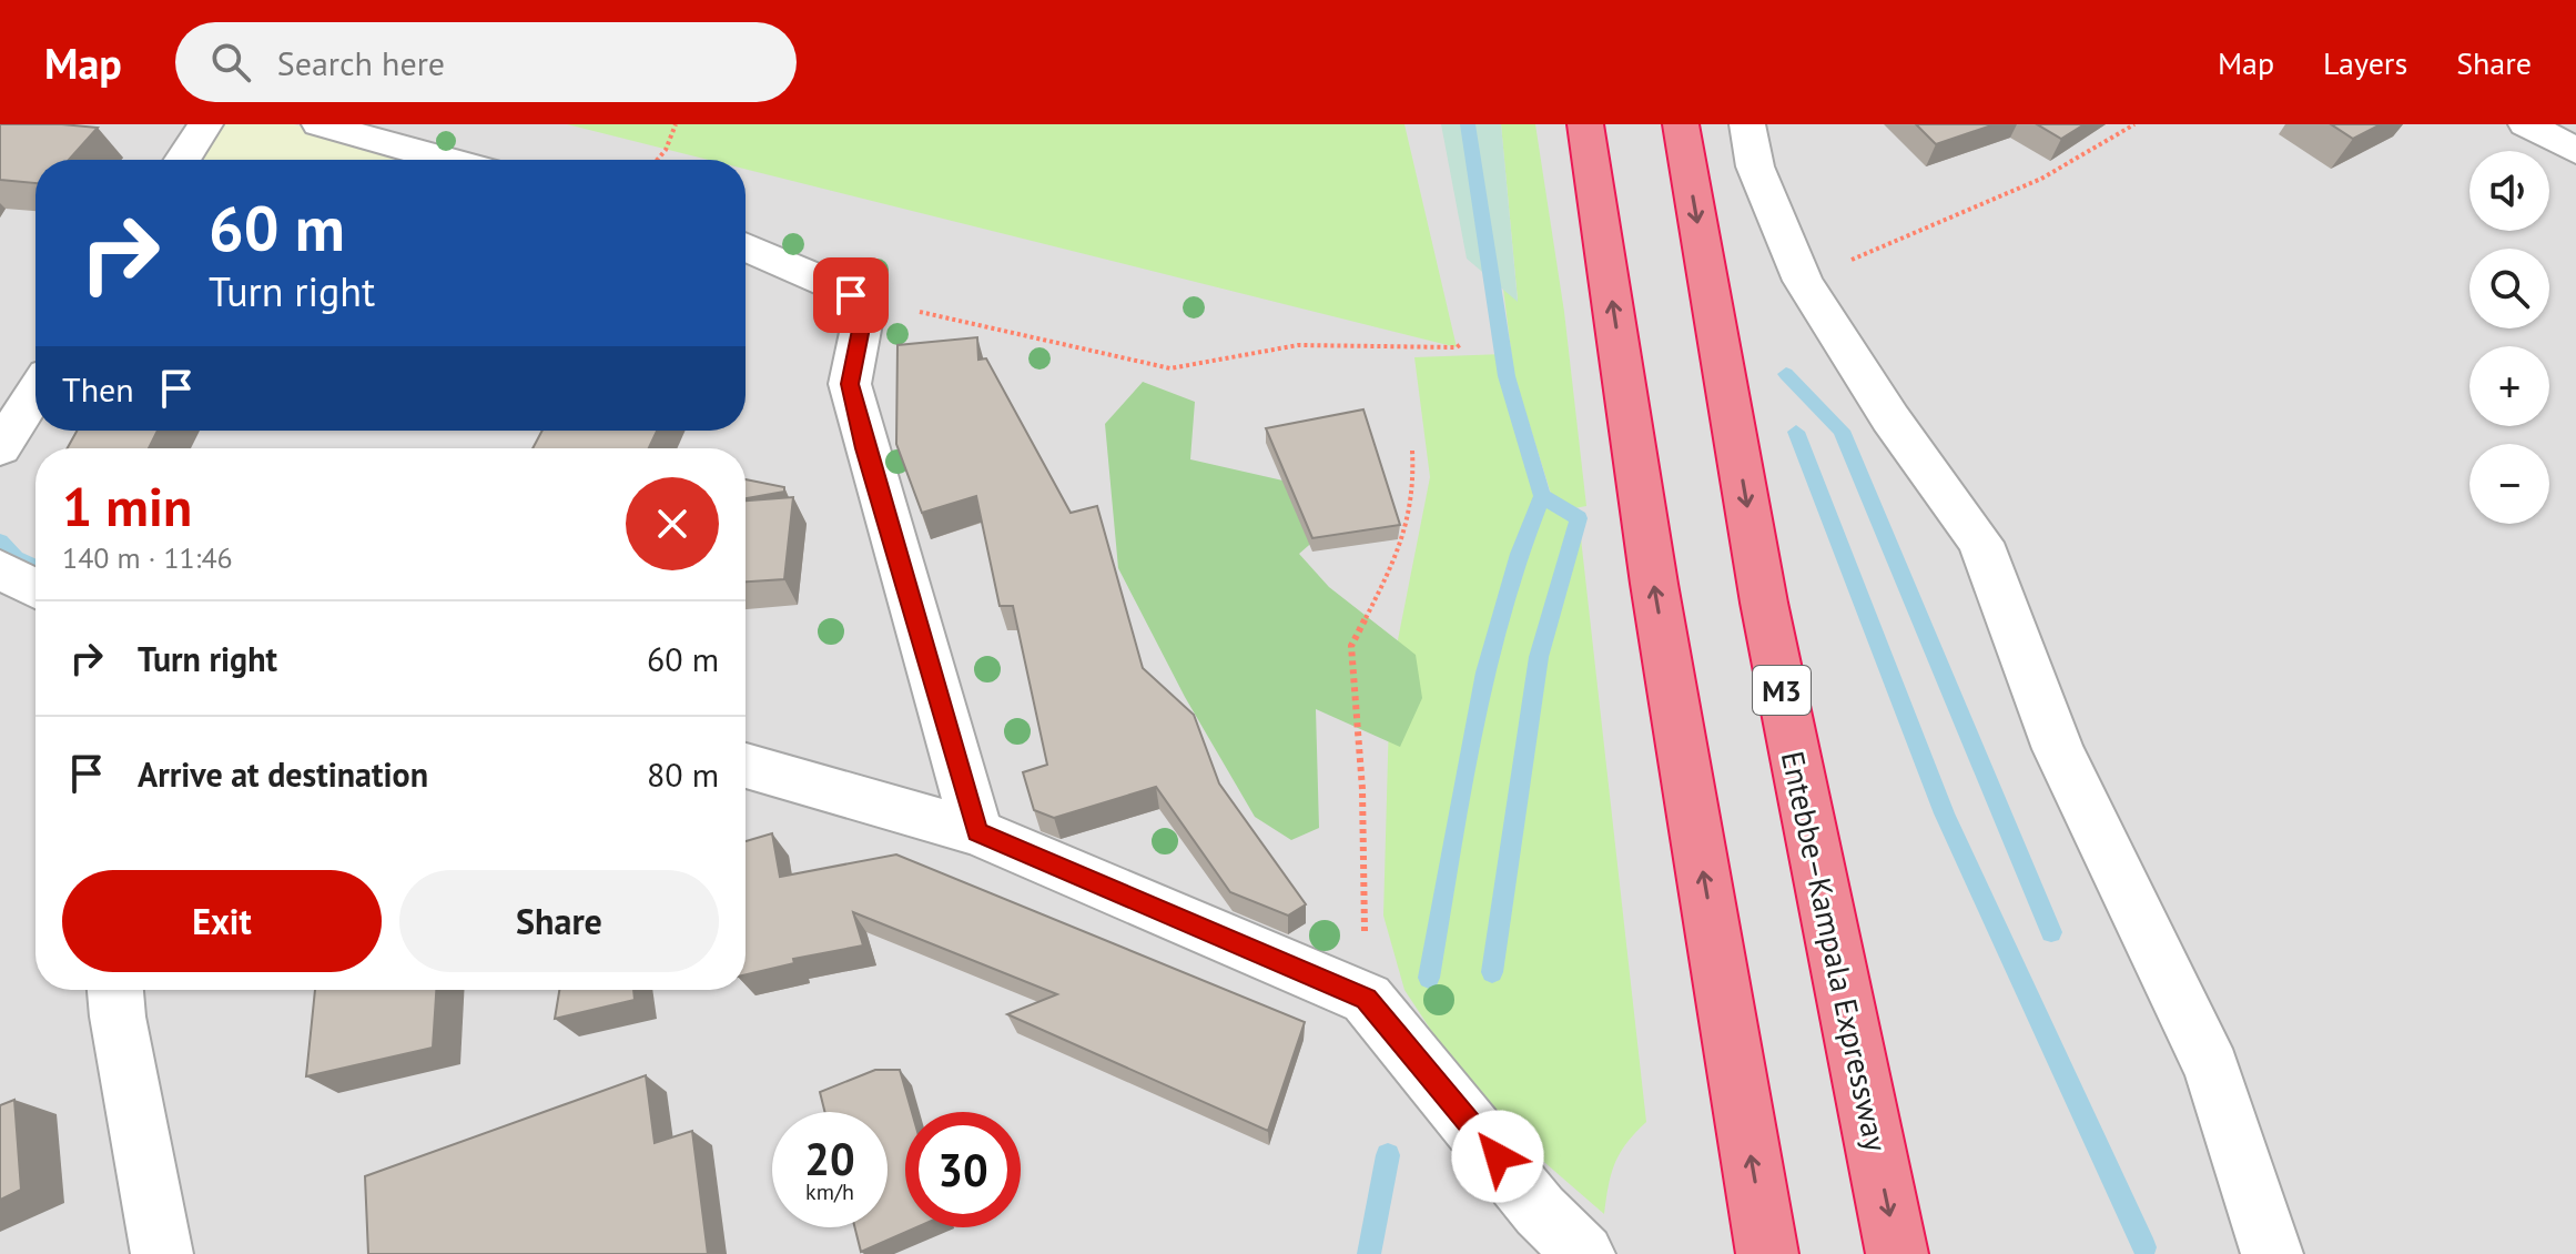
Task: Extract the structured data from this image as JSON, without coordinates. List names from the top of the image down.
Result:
{
  "streets": {
    "highway": ["M3", "Entebbe–Kampala Expressway"]
  },
  "page": {
    "header": "Map",
    "search": "Search here",
    "nav": ["Map", "Layers", "Share"],
    "map_buttons": ["+", "−"],
    "turn": ["60 m", "Turn right"],
    "then": "Then",
    "heading": ["1 min", "140 m · 11:46"],
    "list": [
      {
        "name": "Turn right",
        "value": "60 m"
      },
      {
        "name": "Arrive at destination",
        "value": "80 m"
      }
    ],
    "buttons": ["Exit", "Share"],
    "speed": "20 km/h",
    "limit": "30"
  }
}
